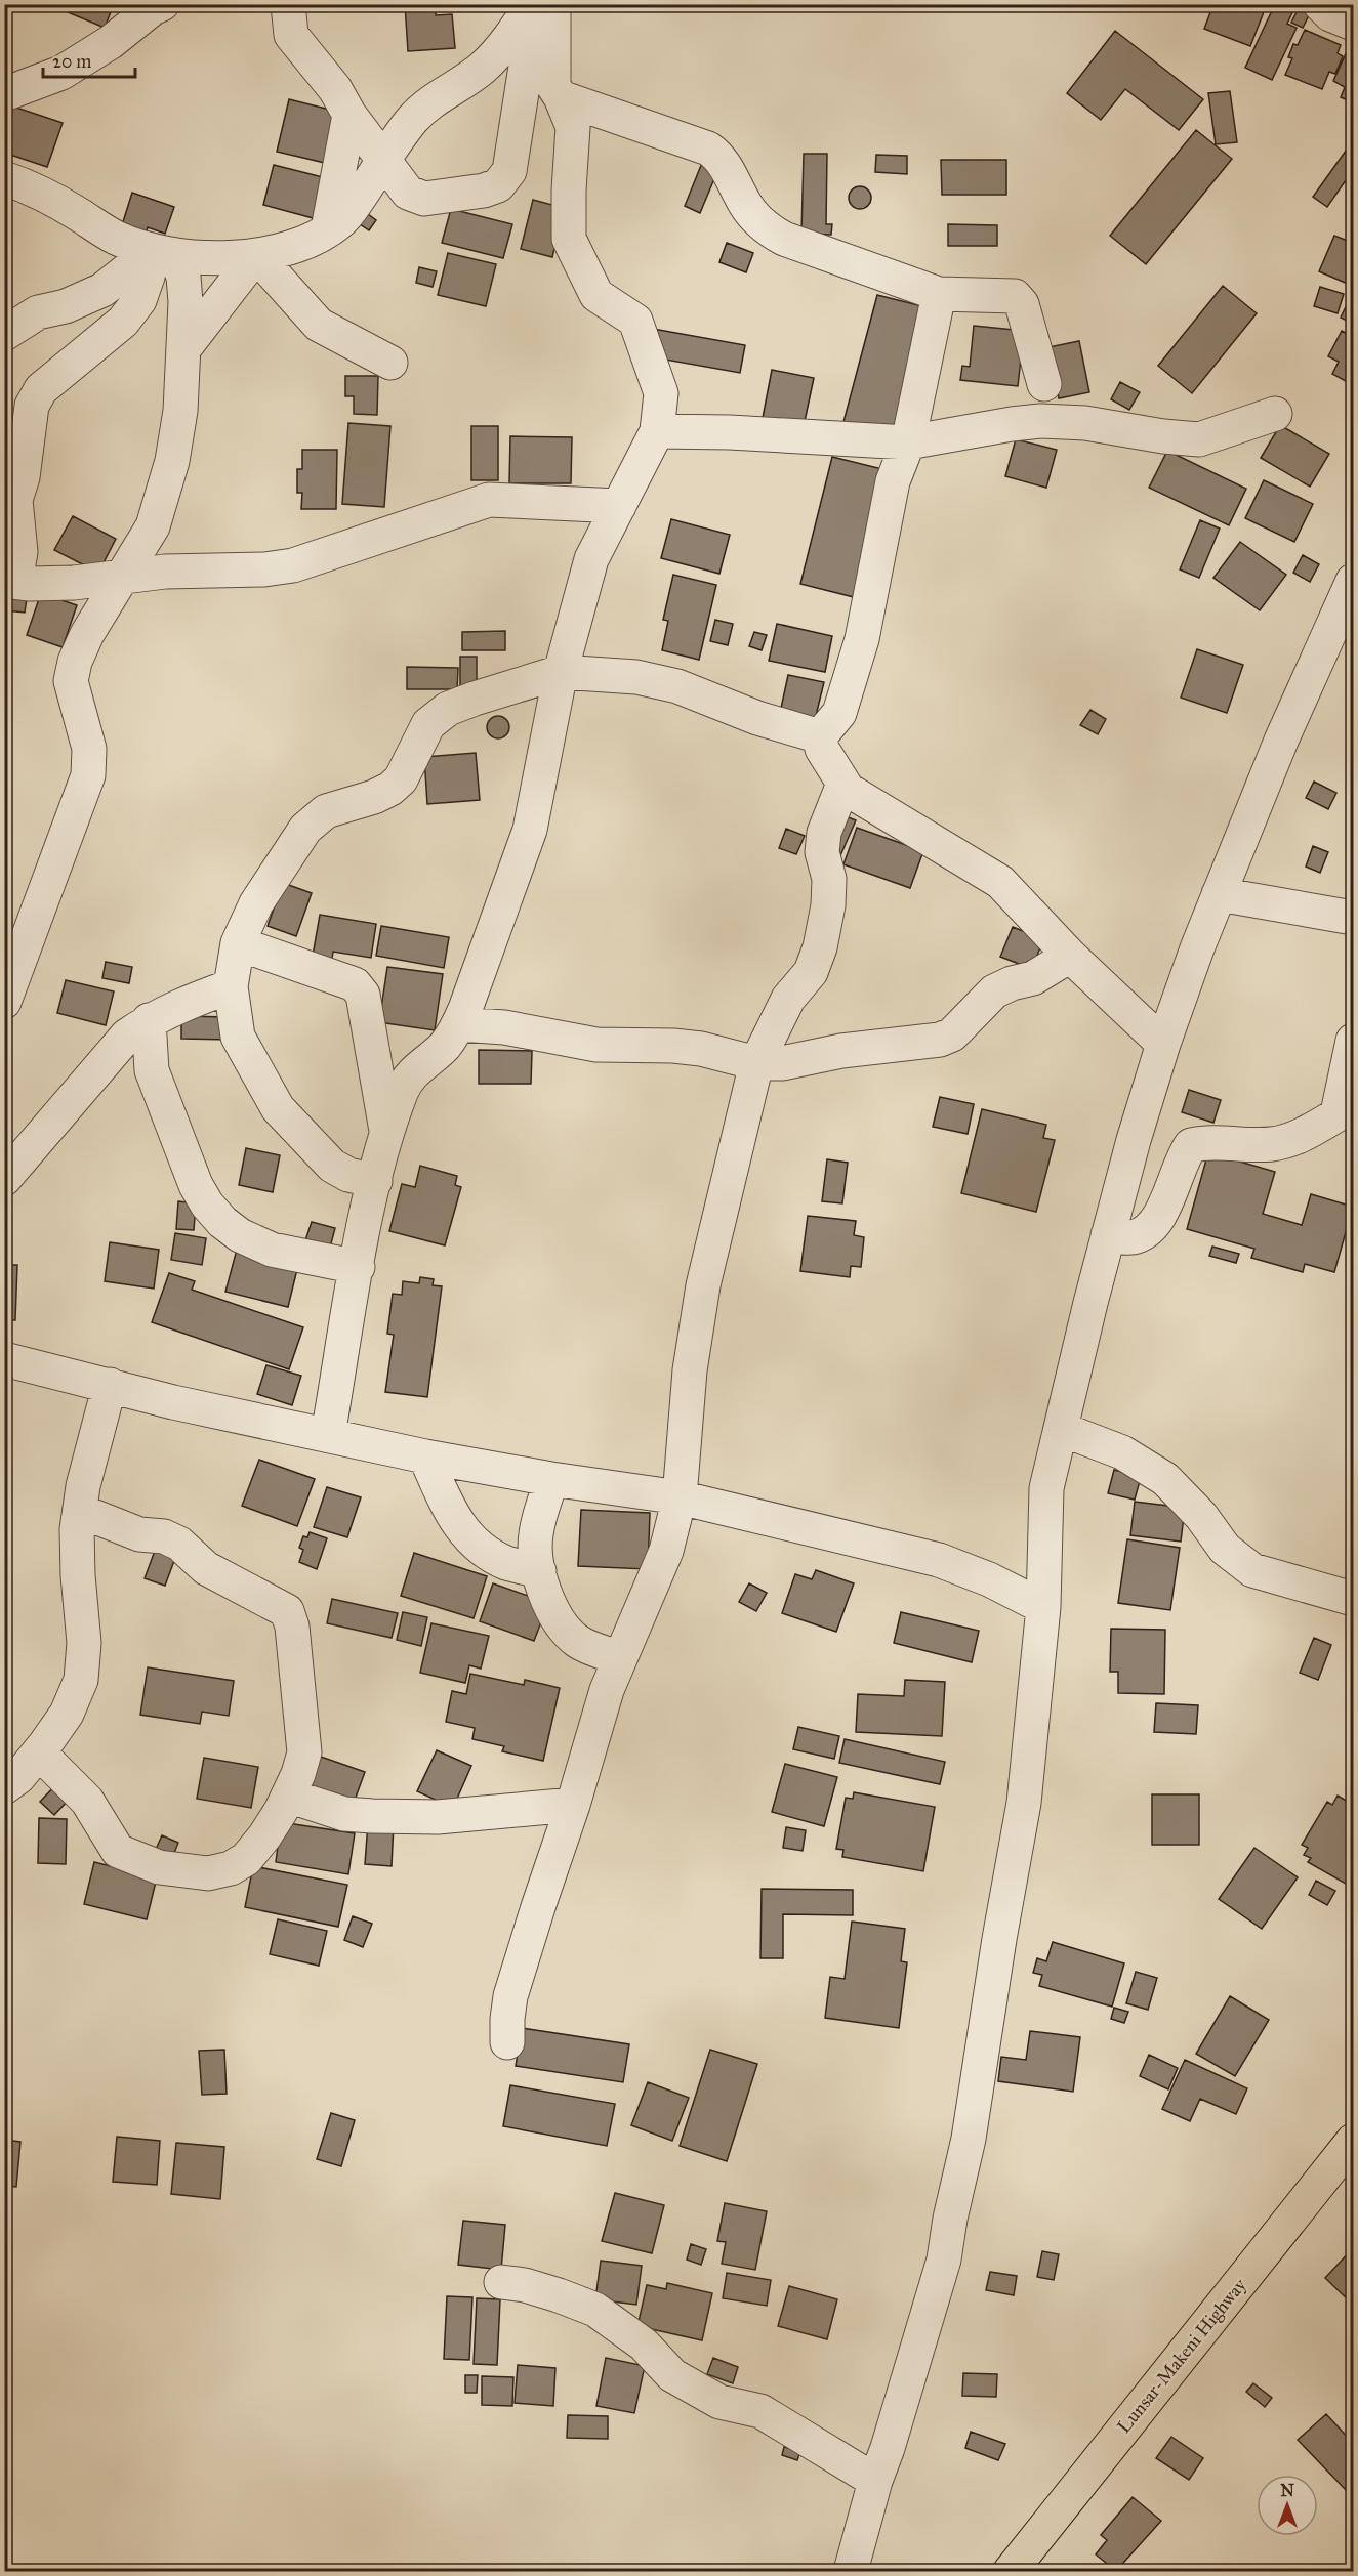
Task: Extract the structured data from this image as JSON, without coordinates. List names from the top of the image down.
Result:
{
  "streets": {
    "main road": ["Lunsar-Makeni Highway"]
  },
  "scale_bar": "20 m",
  "north": "top"
}
